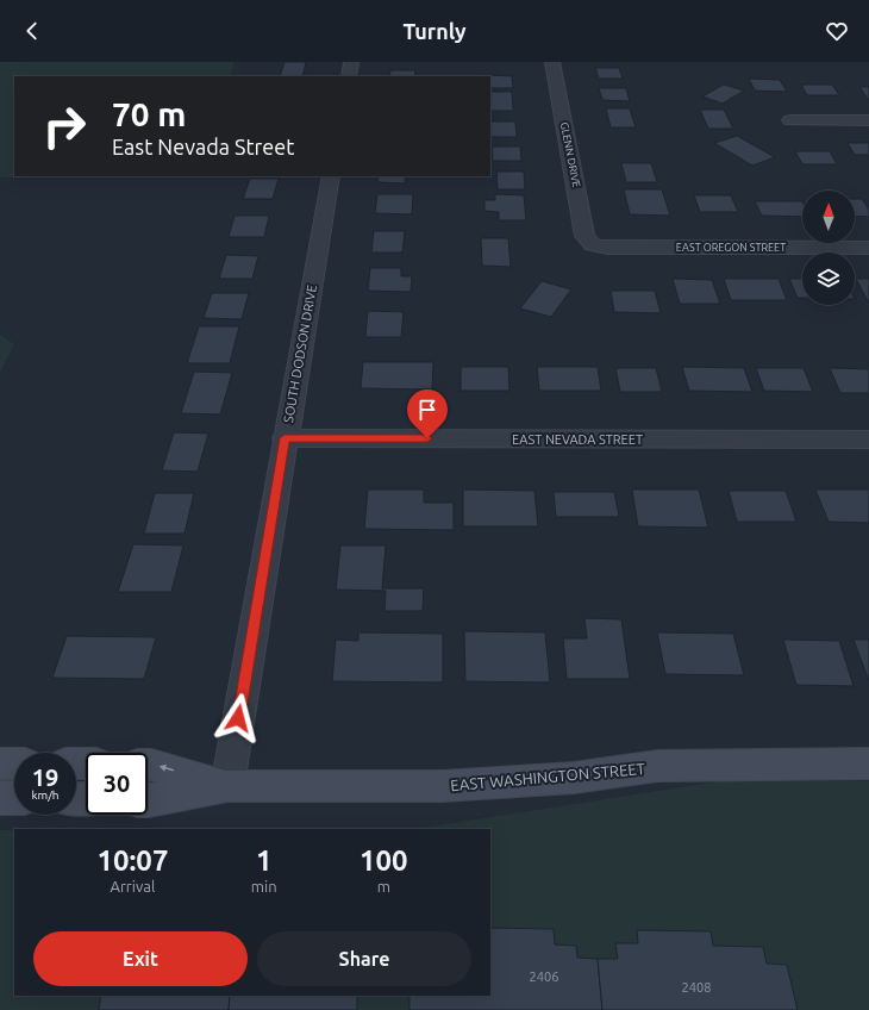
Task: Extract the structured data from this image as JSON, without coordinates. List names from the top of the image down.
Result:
{
  "streets": {
    "main road": ["EAST WASHINGTON STREET"],
    "street": [
      "GLENN DRIVE",
      "EAST OREGON STREET",
      "SOUTH DODSON DRIVE",
      "EAST NEVADA STREET"
    ]
  },
  "crossings": [
    ["GLENN DRIVE", "EAST OREGON STREET"],
    ["SOUTH DODSON DRIVE", "EAST NEVADA STREET"],
    ["SOUTH DODSON DRIVE", "EAST WASHINGTON STREET"]
  ],
  "house_numbers": ["2406", "2408"],
  "north": "top",
  "page": {
    "header": "Turnly",
    "turn": ["70 m", "East Nevada Street"],
    "speed": "19 km/h",
    "limit": "30",
    "eta": [
      "10:07",
      "Arrival",
      "1",
      "min",
      "100",
      "m"
    ],
    "buttons": ["Exit", "Share"]
  }
}
